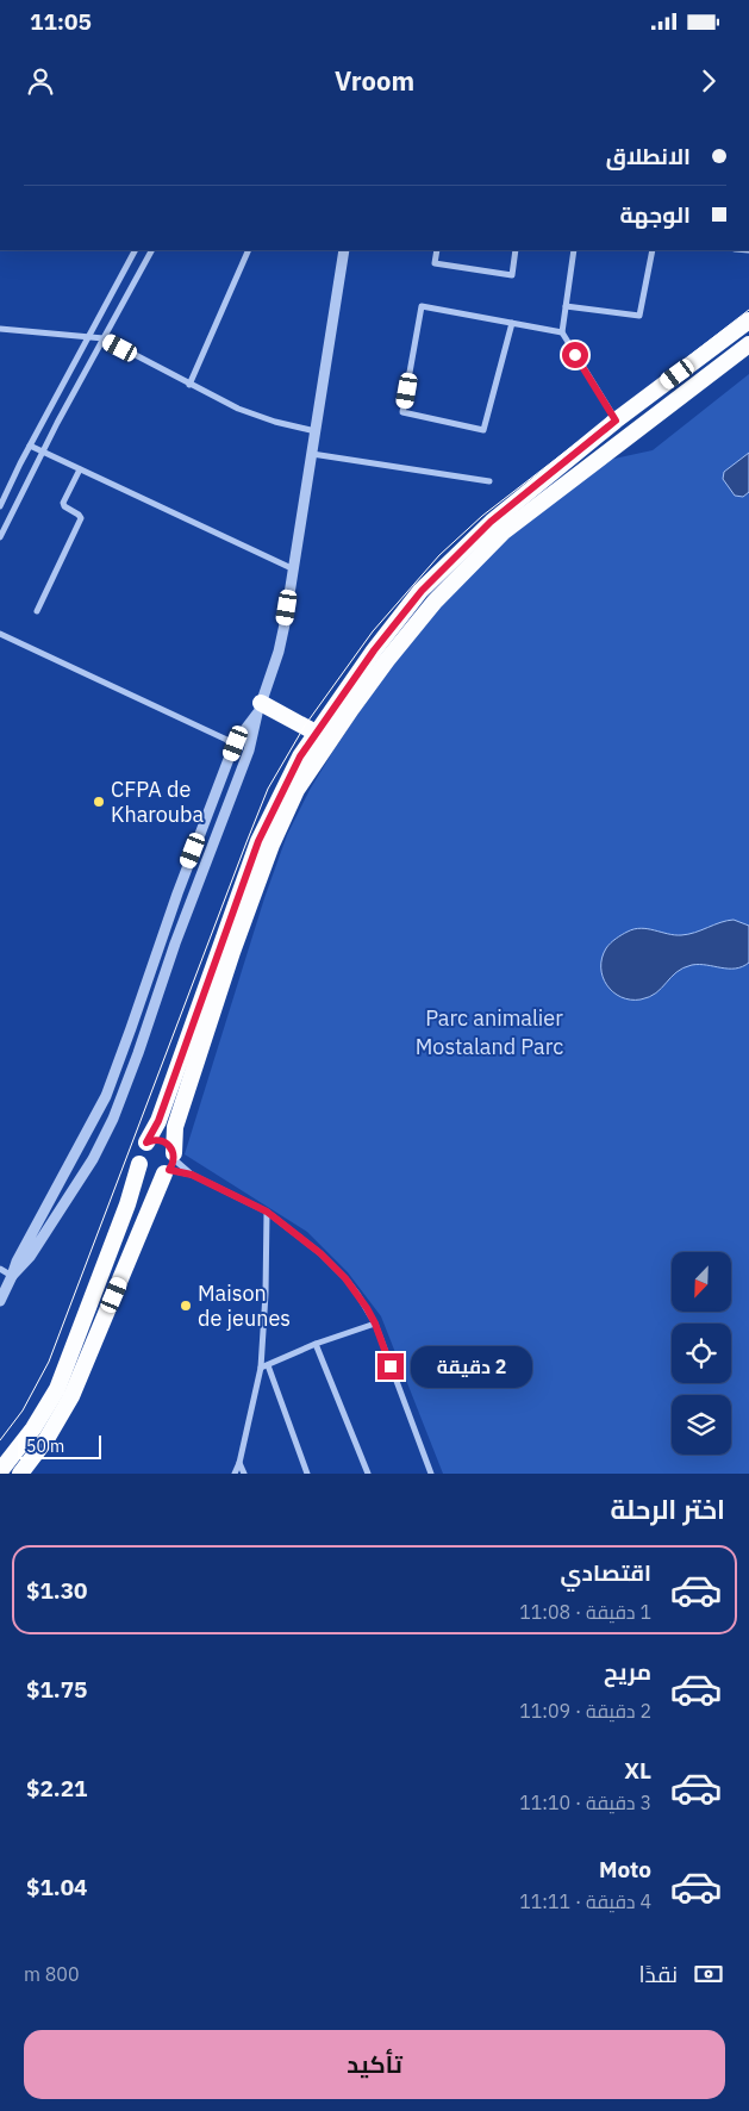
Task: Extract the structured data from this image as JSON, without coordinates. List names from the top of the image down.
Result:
{
  "parks": ["Parc animalier", "Mostaland Parc"],
  "places": ["CFPA de Kharouba", "Maison de jeunes"],
  "scale_bar": "50 m",
  "north": "bottom left",
  "page": {
    "status": "11:05",
    "header": "Vroom",
    "banner": ["الانطلاق", "الوجهة"],
    "bubble": "2 دقيقة",
    "scale": "50 m",
    "heading": "اختر الرحلة",
    "list": [
      {
        "name": "اقتصادي",
        "note": "1 دقيقة · 11:08",
        "value": "$1.30"
      },
      {
        "name": "مريح",
        "note": "2 دقيقة · 11:09",
        "value": "$1.75"
      },
      {
        "name": "XL",
        "note": "3 دقيقة · 11:10",
        "value": "$2.21"
      },
      {
        "name": "Moto",
        "note": "4 دقيقة · 11:11",
        "value": "$1.04"
      }
    ],
    "pay": ["نقدًا", "800 m"],
    "buttons": "تأكيد"
  }
}
